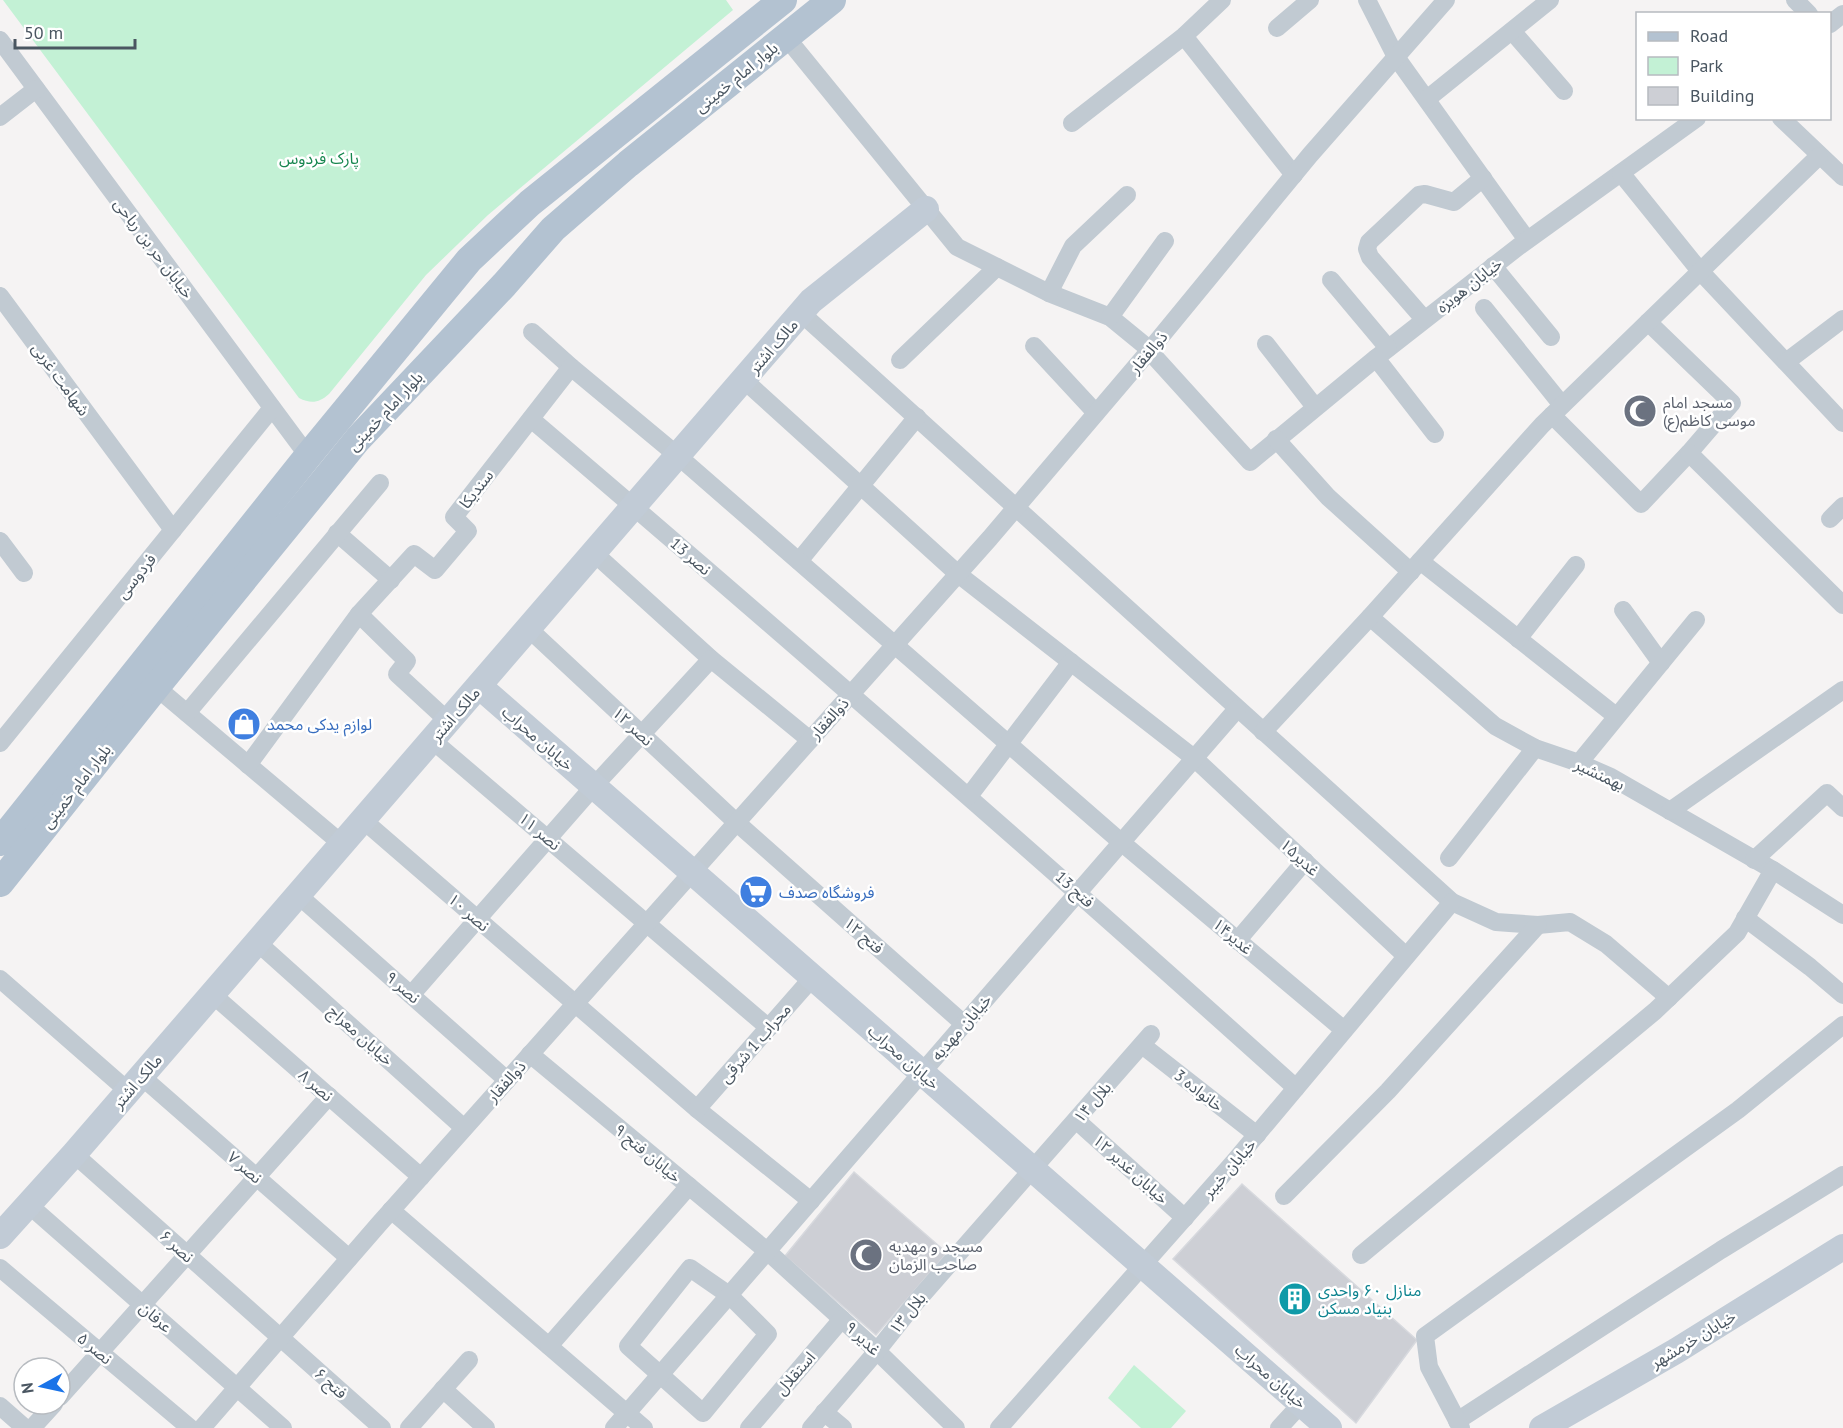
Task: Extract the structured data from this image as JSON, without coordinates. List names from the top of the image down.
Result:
{
  "streets": {
    "main road": ["بلوار امام خمینی"],
    "street": [
      "خیابان حر بن ریاحی",
      "خیابان هویزه",
      "مالک اشتر",
      "ذوالفقار",
      "شهامت غربی",
      "سندیکا",
      "نصر 13",
      "فردوسی",
      "نصر ۱۲",
      "خیابان محراب",
      "بهمنشیر",
      "نصر ۱۱",
      "غدیر۱۵",
      "فتح 13",
      "نصر ۱۰",
      "فتح ۱۲",
      "غدیر۱۴",
      "نصر ۹",
      "خیابان مهدیه",
      "خیابان معراج",
      "محراب 1 شرقی",
      "نصر ۸",
      "خانواده 3",
      "بلال ۱۴",
      "خیابان فتح ۹",
      "نصر ۷",
      "خیابان خیبر",
      "خیابان غدیر ۱۲",
      "نصر ۶",
      "بلال ۱۳",
      "عرفان",
      "غدیر ۹",
      "خیابان خرمشهر",
      "نصر ۵",
      "استقلال",
      "فتح ۶"
    ]
  },
  "crossings": [
    ["بلوار امام خمینی", "خیابان حر بن ریاحی"],
    ["خیابان حر بن ریاحی", "فردوسی"],
    ["خیابان هویزه", "ذوالفقار"],
    ["مالک اشتر", "نصر 13"],
    ["مالک اشتر", "نصر ۱۲"],
    ["مالک اشتر", "خیابان محراب"],
    ["مالک اشتر", "نصر ۱۱"],
    ["مالک اشتر", "غدیر۱۵"],
    ["مالک اشتر", "نصر ۱۰"],
    ["مالک اشتر", "غدیر۱۴"],
    ["مالک اشتر", "نصر ۹"],
    ["مالک اشتر", "خیابان معراج"],
    ["مالک اشتر", "نصر ۸"],
    ["مالک اشتر", "نصر ۷"],
    ["مالک اشتر", "نصر ۶"],
    ["مالک اشتر", "عرفان"],
    ["ذوالفقار", "نصر 13"],
    ["ذوالفقار", "نصر ۱۲"],
    ["ذوالفقار", "خیابان محراب"],
    ["ذوالفقار", "نصر ۱۱"],
    ["ذوالفقار", "غدیر۱۵"],
    ["ذوالفقار", "فتح 13"],
    ["ذوالفقار", "نصر ۱۰"],
    ["ذوالفقار", "فتح ۱۲"],
    ["ذوالفقار", "غدیر۱۴"],
    ["ذوالفقار", "نصر ۹"],
    ["ذوالفقار", "خیابان معراج"],
    ["ذوالفقار", "نصر ۸"],
    ["ذوالفقار", "خیابان فتح ۹"],
    ["ذوالفقار", "نصر ۷"],
    ["ذوالفقار", "نصر ۶"],
    ["ذوالفقار", "عرفان"],
    ["ذوالفقار", "فتح ۶"],
    ["شهامت غربی", "فردوسی"],
    ["سندیکا", "نصر 13"],
    ["سندیکا", "نصر ۱۱"],
    ["نصر 13", "فتح 13"],
    ["نصر ۱۲", "فتح ۱۲"],
    ["خیابان محراب", "خیابان مهدیه"],
    ["خیابان محراب", "محراب 1 شرقی"],
    ["خیابان محراب", "بلال ۱۴"],
    ["خیابان محراب", "خیابان خیبر"],
    ["خیابان محراب", "بلال ۱۳"],
    ["نصر ۱۱", "محراب 1 شرقی"],
    ["غدیر۱۵", "خیابان مهدیه"],
    ["غدیر۱۵", "خیابان خیبر"],
    ["فتح 13", "خیابان مهدیه"],
    ["فتح 13", "خیابان خیبر"],
    ["نصر ۱۰", "خیابان مهدیه"],
    ["نصر ۱۰", "محراب 1 شرقی"],
    ["فتح ۱۲", "خیابان مهدیه"],
    ["غدیر۱۴", "خیابان مهدیه"],
    ["غدیر۱۴", "خیابان خیبر"],
    ["خیابان مهدیه", "خیابان فتح ۹"],
    ["خیابان مهدیه", "غدیر ۹"],
    ["خانواده 3", "بلال ۱۴"],
    ["خانواده 3", "خیابان خیبر"],
    ["بلال ۱۴", "خیابان غدیر ۱۲"],
    ["بلال ۱۴", "بلال ۱۳"],
    ["خیابان فتح ۹", "غدیر ۹"],
    ["خیابان خیبر", "خیابان غدیر ۱۲"],
    ["نصر ۶", "فتح ۶"],
    ["بلال ۱۳", "غدیر ۹"],
    ["غدیر ۹", "استقلال"]
  ],
  "parks": ["پارک فردوس"],
  "places": {
    "mosque": ["مسجد امام موسی کاظم(ع)", "مسجد و مهدیه صاحب الزمان"],
    "shop": ["لوازم یدکی محمد"],
    "supermarket": ["فروشگاه صدف"],
    "building": ["منازل ۶۰ واحدی بنیاد مسکن"]
  },
  "legend": ["Road", "Park", "Building"],
  "scale_bar": "50 m",
  "north": "left"
}
